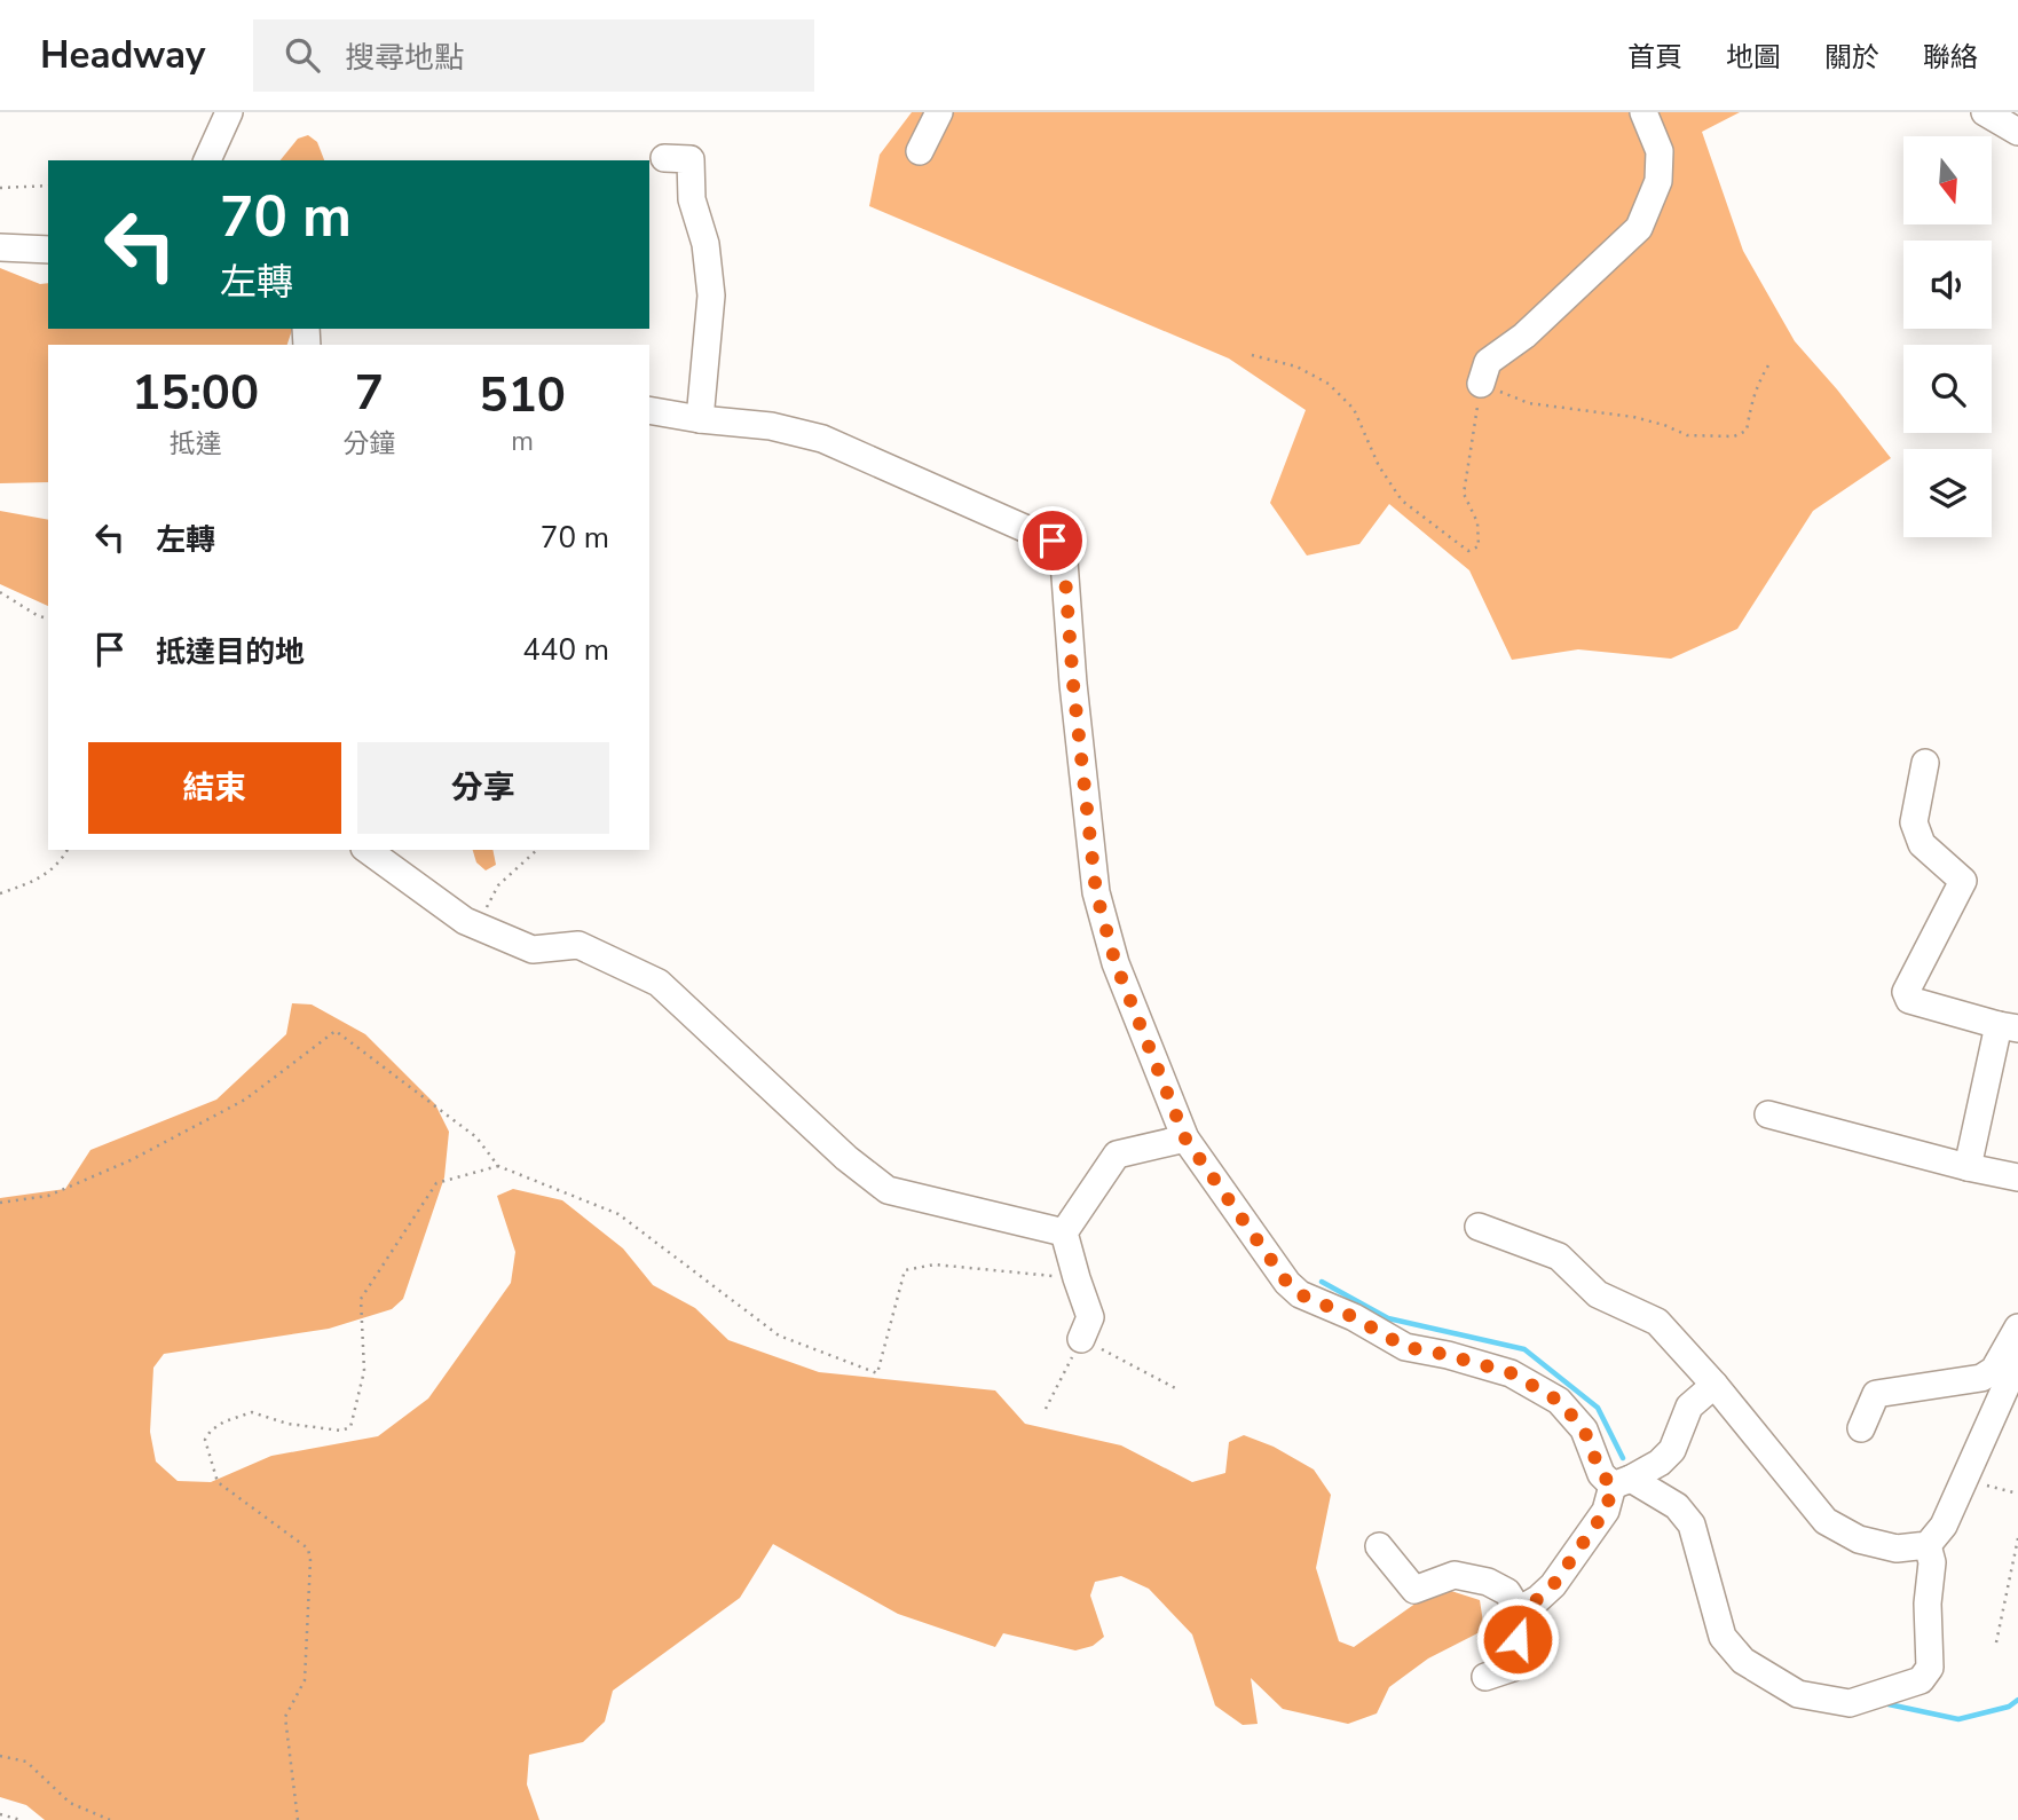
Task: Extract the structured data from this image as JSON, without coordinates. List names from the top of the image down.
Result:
{
  "north": "bottom",
  "page": {
    "header": "Headway",
    "search": "搜尋地點",
    "nav": [
      "首頁",
      "地圖",
      "關於",
      "聯絡"
    ],
    "turn": ["70 m", "左轉"],
    "eta": [
      "15:00",
      "抵達",
      "7",
      "分鐘",
      "510",
      "m"
    ],
    "list": [
      {
        "name": "左轉",
        "value": "70 m"
      },
      {
        "name": "抵達目的地",
        "value": "440 m"
      }
    ],
    "buttons": ["結束", "分享"]
  }
}
